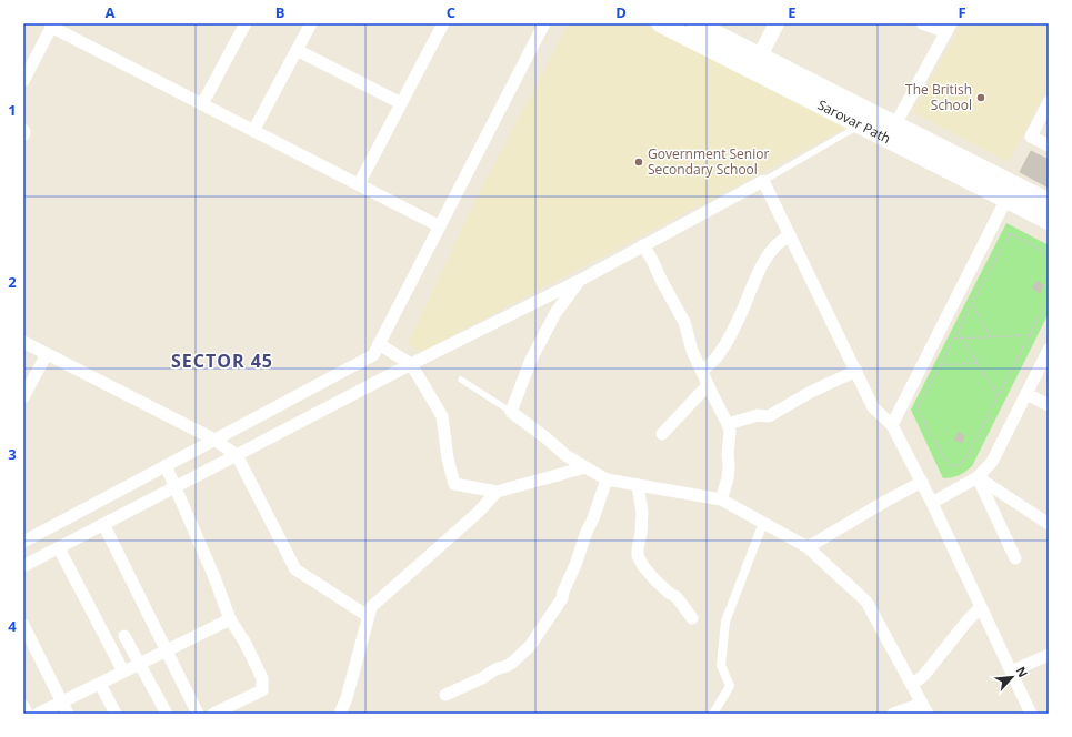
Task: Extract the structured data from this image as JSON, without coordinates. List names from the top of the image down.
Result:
{
  "streets": {
    "main road": ["Sarovar Path"]
  },
  "districts": ["SECTOR 45"],
  "places": ["The British School", "Government Senior Secondary School"],
  "north": "top right",
  "grid": {
    "columns": [
      "A",
      "B",
      "C",
      "D",
      "E",
      "F"
    ],
    "rows": [
      "1",
      "2",
      "3",
      "4"
    ]
  }
}
